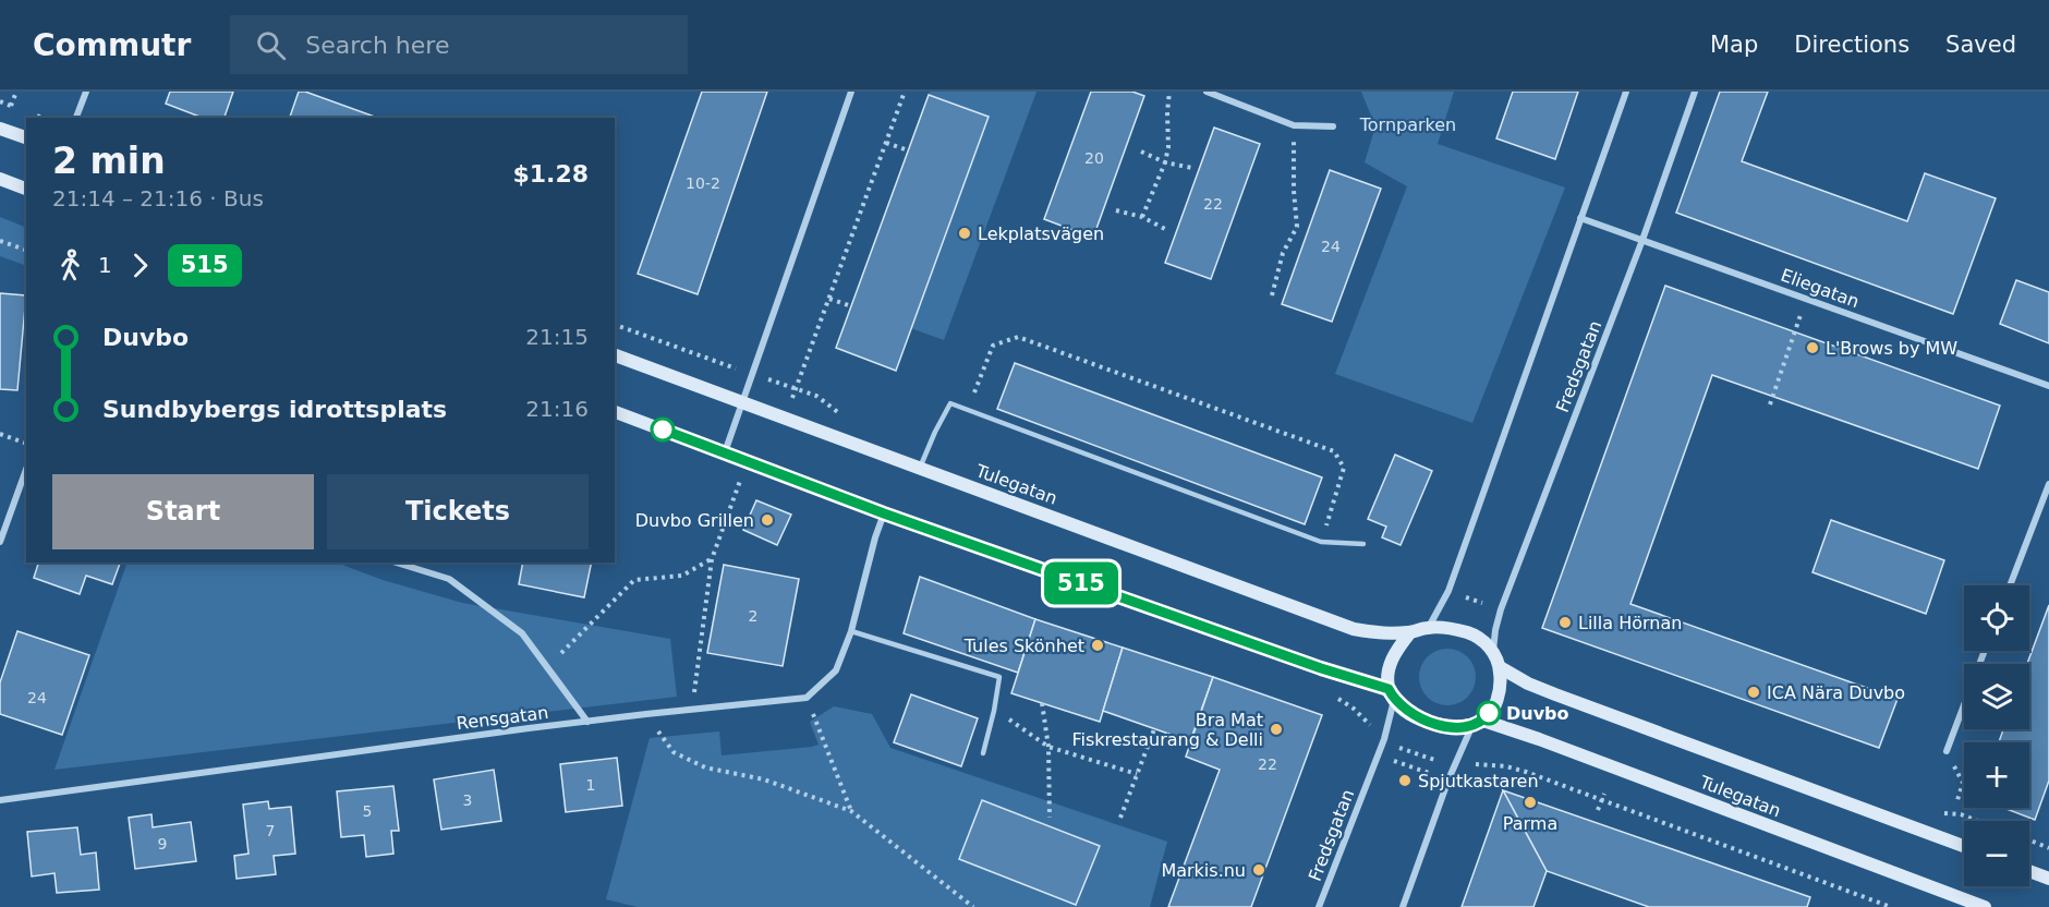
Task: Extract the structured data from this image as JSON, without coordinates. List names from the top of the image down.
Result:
{
  "streets": {
    "street": [
      "Eliegatan",
      "Fredsgatan",
      "Tulegatan",
      "Rensgatan"
    ]
  },
  "crossings": [
    ["Eliegatan", "Fredsgatan"],
    ["Fredsgatan", "Tulegatan"]
  ],
  "parks": ["Tornparken"],
  "places": [
    "Lekplatsvägen",
    "L'Brows by MW",
    "Duvbo Grillen",
    "Lilla Hörnan",
    "Tules Skönhet",
    "ICA Nära Duvbo",
    "Duvbo",
    "Bra Mat Fiskrestaurang & Delli",
    "Spjutkastaren",
    "Parma",
    "Markis.nu"
  ],
  "lines": ["bus line 515"],
  "house_numbers": [
    "20",
    "10-2",
    "22",
    "24",
    "2",
    "24",
    "22",
    "1",
    "3",
    "5",
    "7",
    "9"
  ],
  "page": {
    "header": "Commutr",
    "search": "Search here",
    "nav": ["Map", "Directions", "Saved"],
    "on_map": "515",
    "heading": ["2 min", "21:14 – 21:16 · Bus", "$1.28"],
    "legs": ["1", "515"],
    "list": [
      {
        "name": "Duvbo",
        "value": "21:15"
      },
      {
        "name": "Sundbybergs idrottsplats",
        "value": "21:16"
      }
    ],
    "buttons": ["Start", "Tickets"],
    "map_buttons": ["+", "−"]
  }
}
